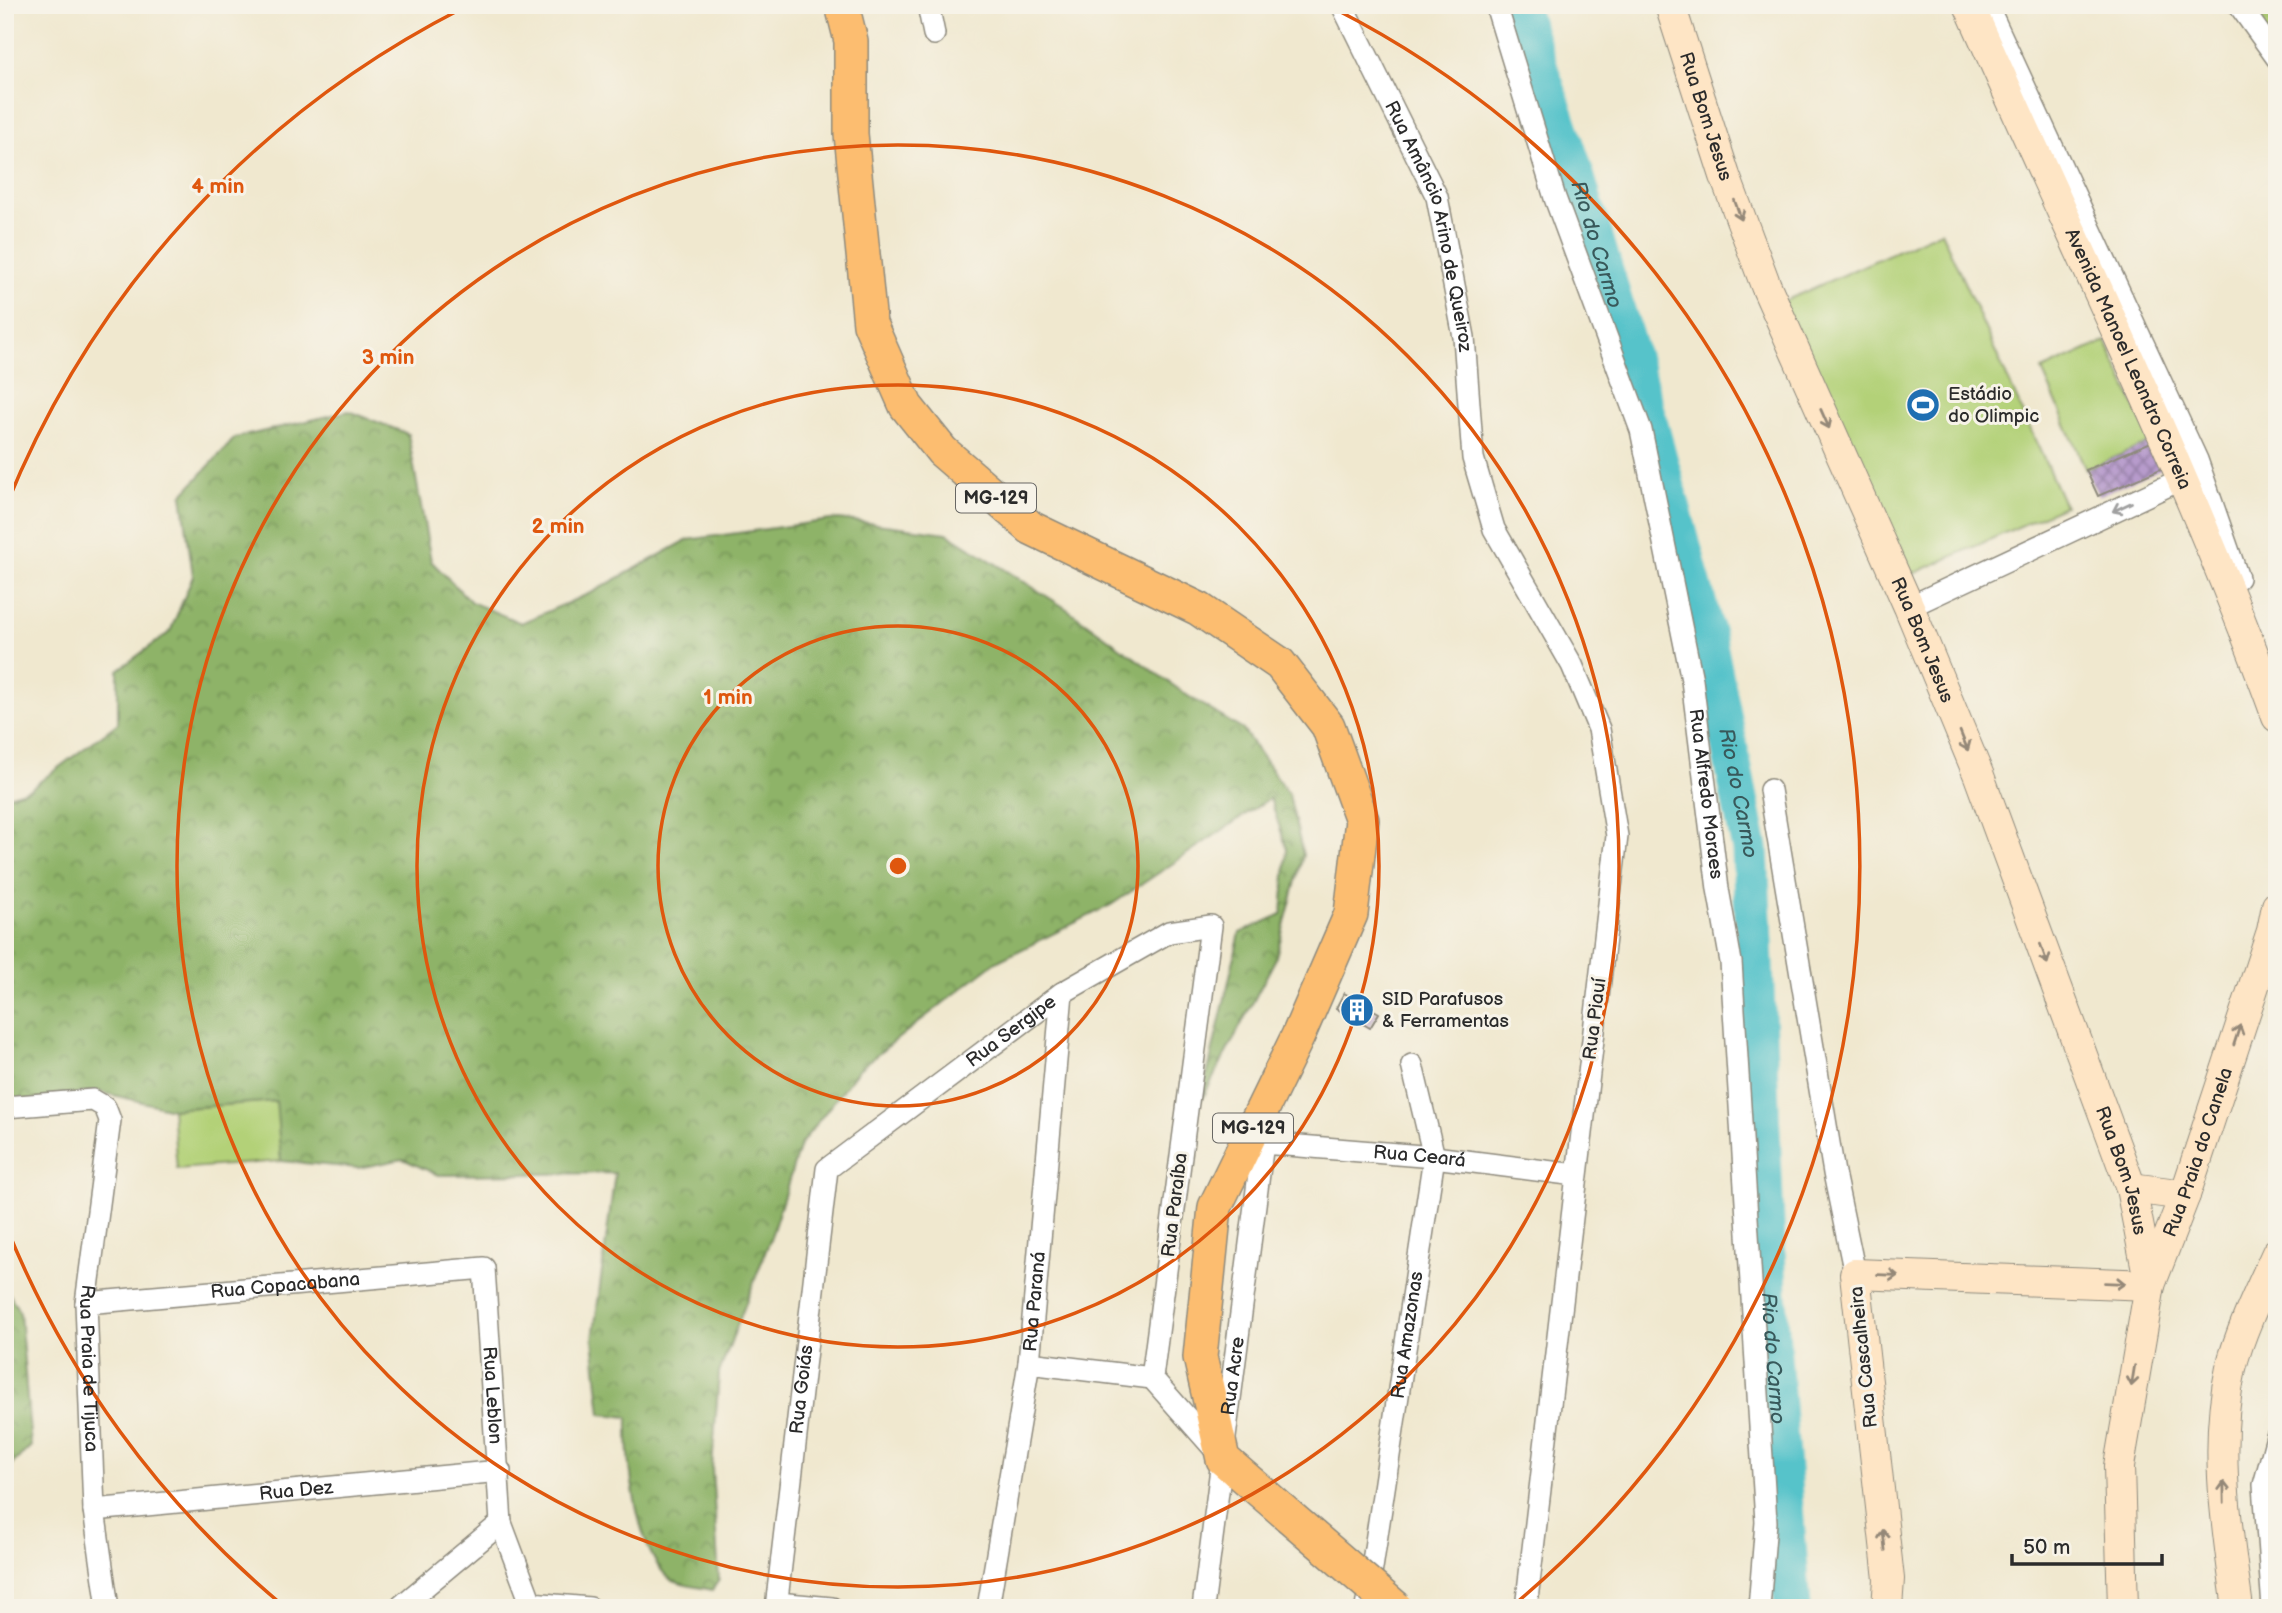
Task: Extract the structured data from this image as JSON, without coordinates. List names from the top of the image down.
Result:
{
  "streets": {
    "main road": ["MG-129"],
    "street": [
      "Rua Bom Jesus",
      "Rua Amâncio Arino de Queiroz",
      "Avenida Manoel Leandro Correia",
      "Rua Alfredo Moraes",
      "Rua Piauí",
      "Rua Sergipe",
      "Rua Praia do Canela",
      "Rua Ceará",
      "Rua Paraíba",
      "Rua Copacabana",
      "Rua Paraná",
      "Rua Amazonas",
      "Rua Cascalheira",
      "Rua Praia de Tijuca",
      "Rua Acre",
      "Rua Goiás",
      "Rua Leblon",
      "Rua Dez"
    ]
  },
  "crossings": [
    ["Rua Bom Jesus", "Rua Praia do Canela"],
    ["Rua Bom Jesus", "Rua Cascalheira"],
    ["Rua Amâncio Arino de Queiroz", "Rua Piauí"],
    ["MG-129", "Rua Acre"],
    ["Rua Piauí", "Rua Ceará"],
    ["Rua Sergipe", "Rua Paraíba"],
    ["Rua Sergipe", "Rua Paraná"],
    ["Rua Sergipe", "Rua Goiás"],
    ["Rua Praia do Canela", "Rua Cascalheira"],
    ["Rua Ceará", "Rua Amazonas"],
    ["Rua Ceará", "Rua Acre"],
    ["Rua Copacabana", "Rua Praia de Tijuca"],
    ["Rua Copacabana", "Rua Leblon"],
    ["Rua Praia de Tijuca", "Rua Dez"],
    ["Rua Leblon", "Rua Dez"]
  ],
  "one_way": ["Rua Bom Jesus"],
  "water": ["Rio do Carmo"],
  "places": {
    "sports": ["Estádio do Olimpic"],
    "building": ["SID Parafusos & Ferramentas"]
  },
  "scale_bar": "50 m",
  "rings": [
    "4 min",
    "3 min",
    "2 min",
    "1 min"
  ]
}
